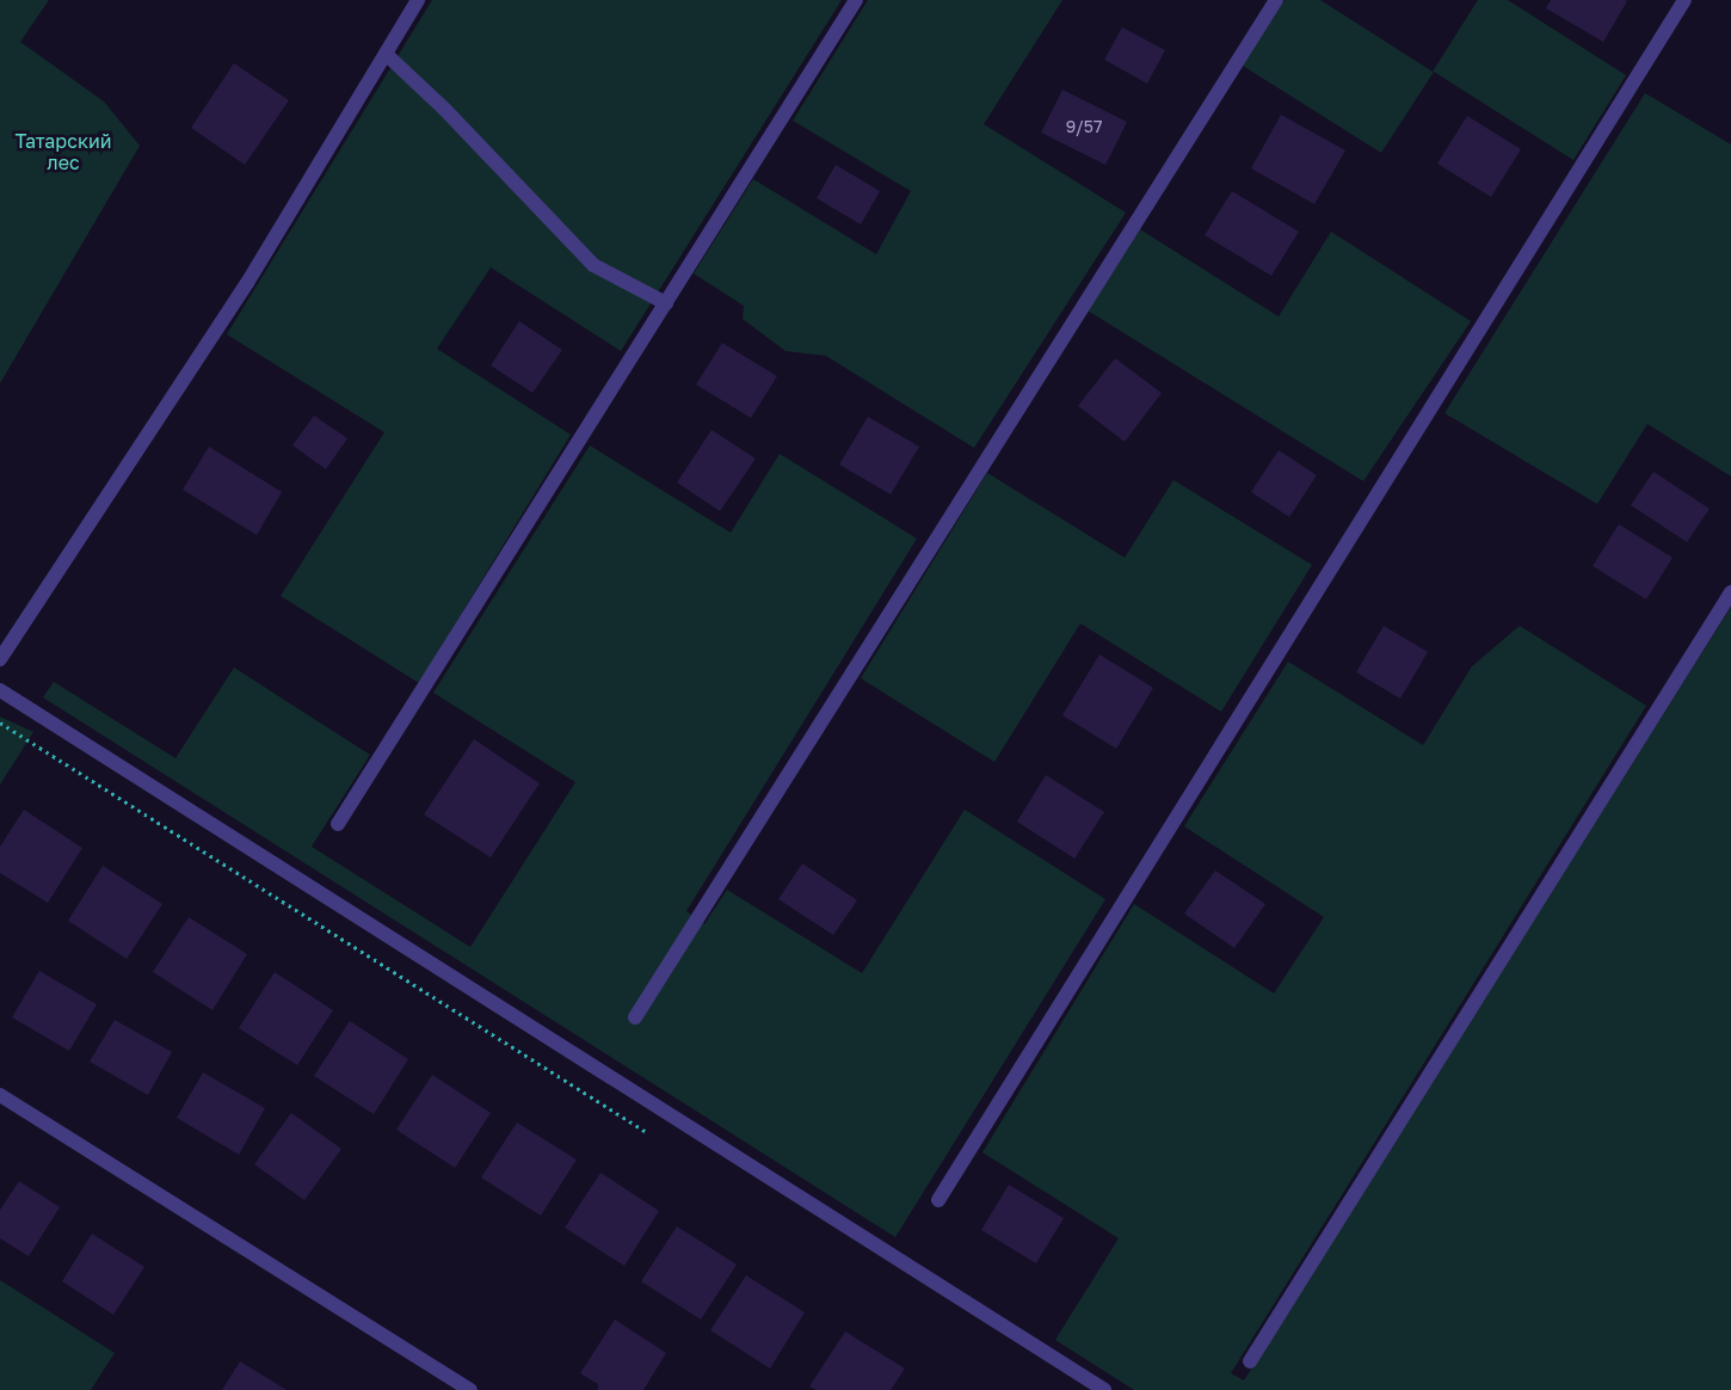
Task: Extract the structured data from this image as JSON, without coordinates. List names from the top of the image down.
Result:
{
  "parks": ["Татарский лес"],
  "house_numbers": ["9/57"]
}
